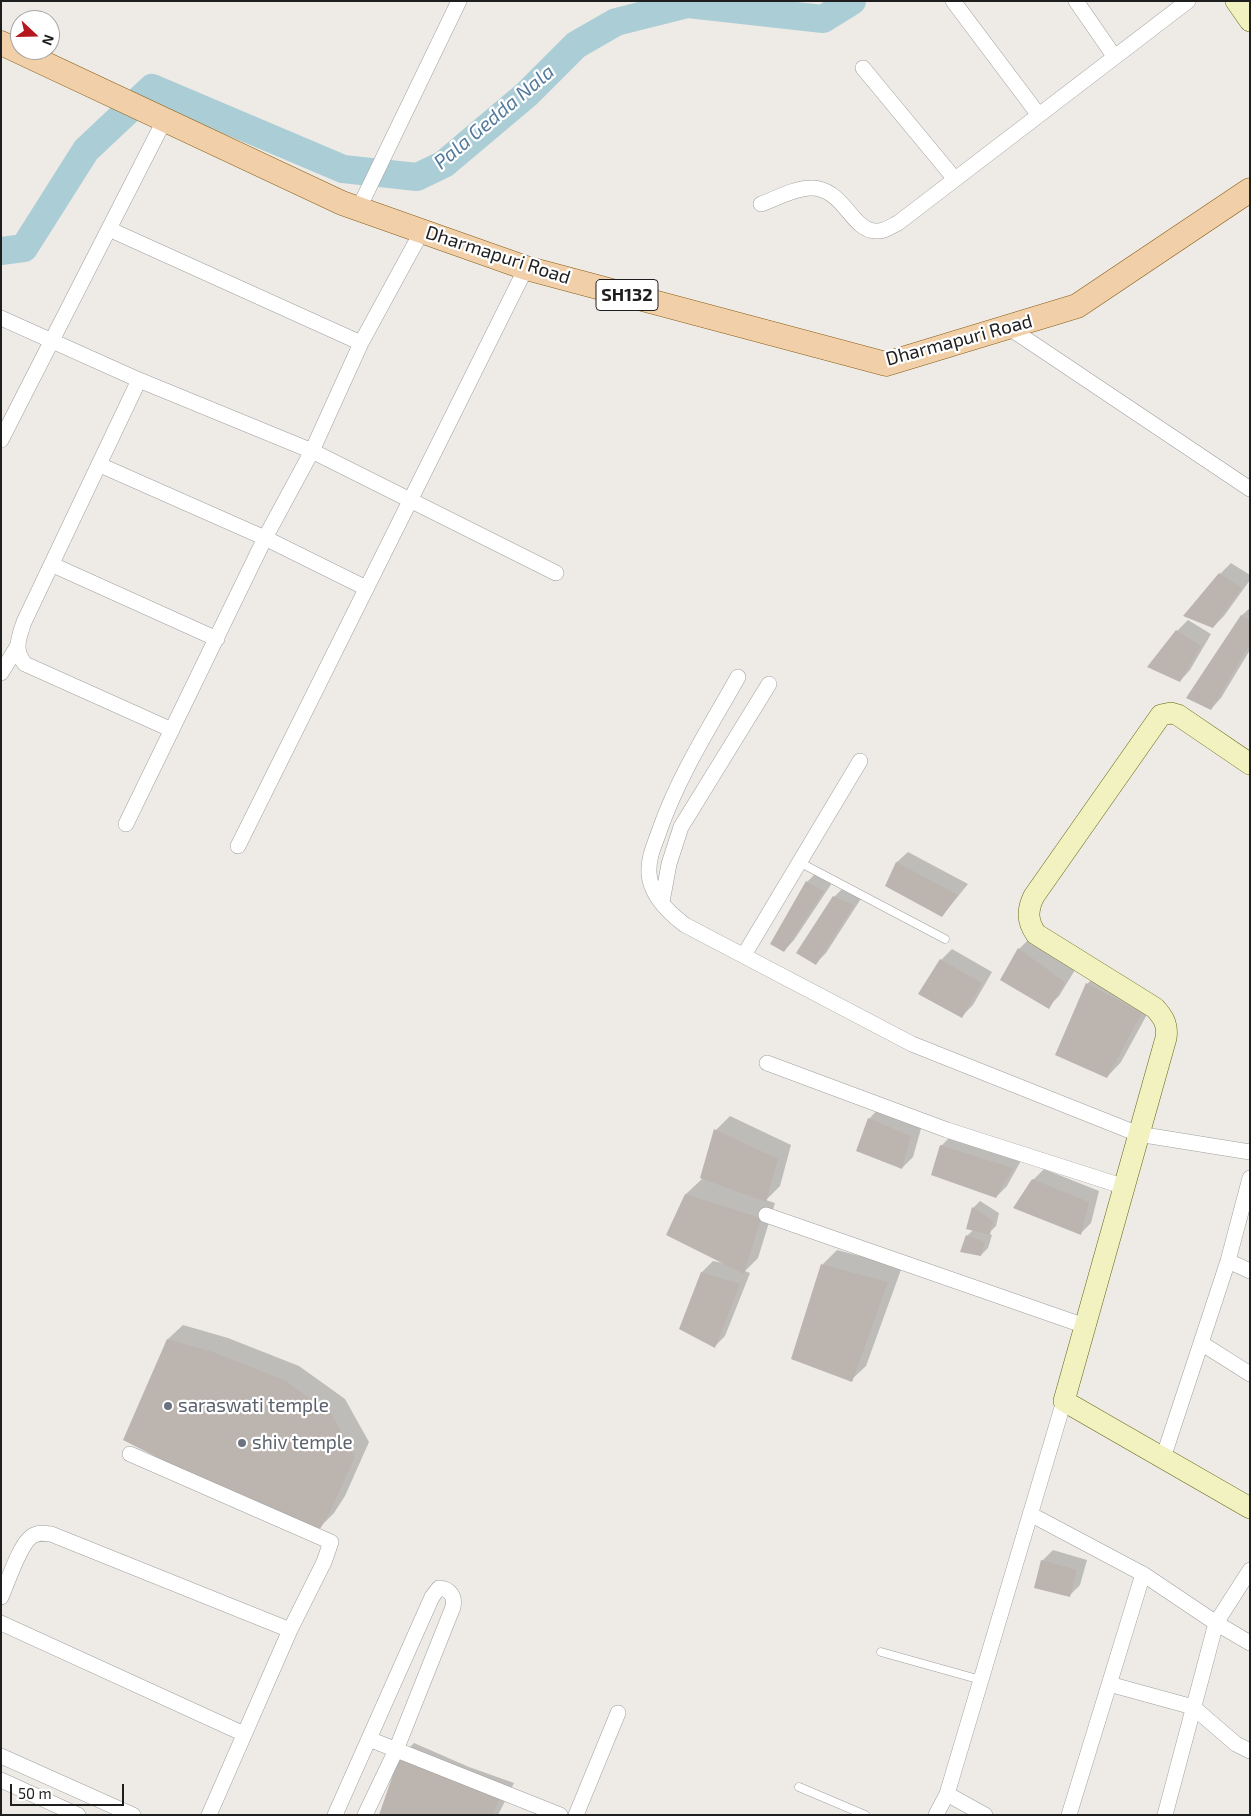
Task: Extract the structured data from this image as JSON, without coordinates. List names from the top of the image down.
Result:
{
  "streets": {
    "main road": ["Dharmapuri Road", "SH132"]
  },
  "water": ["Pala Gedda Nala"],
  "places": ["saraswati temple", "shiv temple"],
  "scale_bar": "50 m",
  "north": "right"
}
